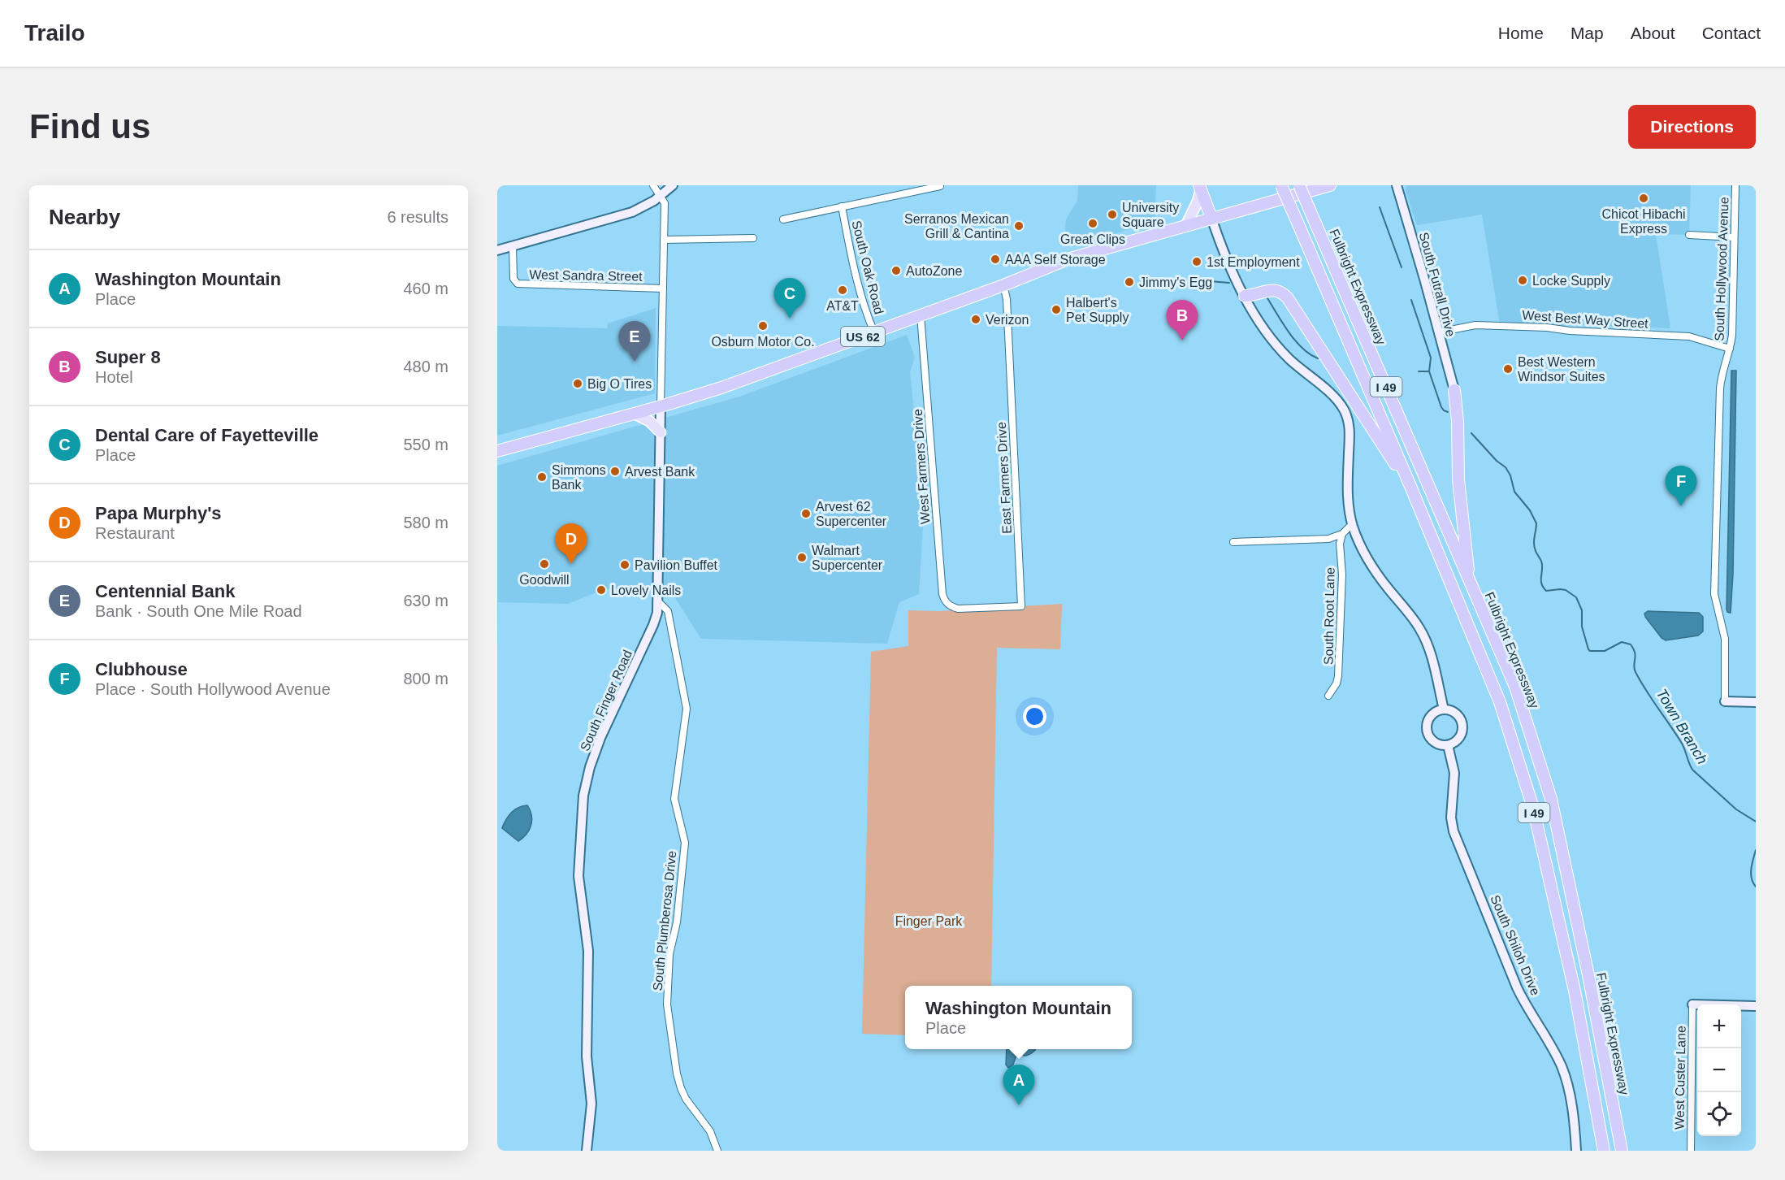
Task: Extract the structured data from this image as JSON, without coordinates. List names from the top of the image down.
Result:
{
  "streets": {
    "highway": ["Fulbright Expressway", "US 62", "I 49"],
    "street": [
      "South Oak Road",
      "South Hollywood Avenue",
      "West Sandra Street",
      "South Futrall Drive",
      "West Best Way Street",
      "West Farmers Drive",
      "East Farmers Drive",
      "South Root Lane",
      "South Finger Road",
      "South Plumberosa Drive",
      "South Shiloh Drive",
      "West Custer Lane"
    ]
  },
  "crossings": [
    ["South Oak Road", "US 62"],
    ["South Hollywood Avenue", "West Best Way Street"],
    ["South Futrall Drive", "West Best Way Street"],
    ["US 62", "West Farmers Drive"],
    ["US 62", "East Farmers Drive"],
    ["US 62", "South Finger Road"],
    ["West Farmers Drive", "East Farmers Drive"],
    ["South Finger Road", "South Plumberosa Drive"]
  ],
  "water": ["Town Branch"],
  "parks": ["Finger Park"],
  "places": [
    "Chicot Hibachi Express",
    "University Square",
    "Great Clips",
    "Serranos Mexican Grill & Cantina",
    "AAA Self Storage",
    "1st Employment",
    "AutoZone",
    "Locke Supply",
    "Jimmy's Egg",
    "AT&T",
    "Halbert's Pet Supply",
    "Verizon",
    "Osburn Motor Co.",
    "Best Western Windsor Suites",
    "Big O Tires",
    "Arvest Bank",
    "Simmons Bank",
    "Arvest 62 Supercenter",
    "Walmart Supercenter",
    "Goodwill",
    "Pavilion Buffet",
    "Lovely Nails"
  ],
  "page": {
    "header": "Trailo",
    "nav": [
      "Home",
      "Map",
      "About",
      "Contact"
    ],
    "buttons": "Directions",
    "title": "Find us",
    "heading": ["Nearby", "6 results"],
    "list": [
      {
        "mark": "A",
        "name": "Washington Mountain",
        "note": "Place",
        "value": "460 m"
      },
      {
        "mark": "B",
        "name": "Super 8",
        "note": "Hotel",
        "value": "480 m"
      },
      {
        "mark": "C",
        "name": "Dental Care of Fayetteville",
        "note": "Place",
        "value": "550 m"
      },
      {
        "mark": "D",
        "name": "Papa Murphy's",
        "note": "Restaurant",
        "value": "580 m"
      },
      {
        "mark": "E",
        "name": "Centennial Bank",
        "note": "Bank · South One Mile Road",
        "value": "630 m"
      },
      {
        "mark": "F",
        "name": "Clubhouse",
        "note": "Place · South Hollywood Avenue",
        "value": "800 m"
      }
    ],
    "pins": [
      "C",
      "B",
      "E",
      "F",
      "D",
      "A"
    ],
    "popup": ["Washington Mountain", "Place"],
    "map_buttons": ["+", "−"]
  }
}
